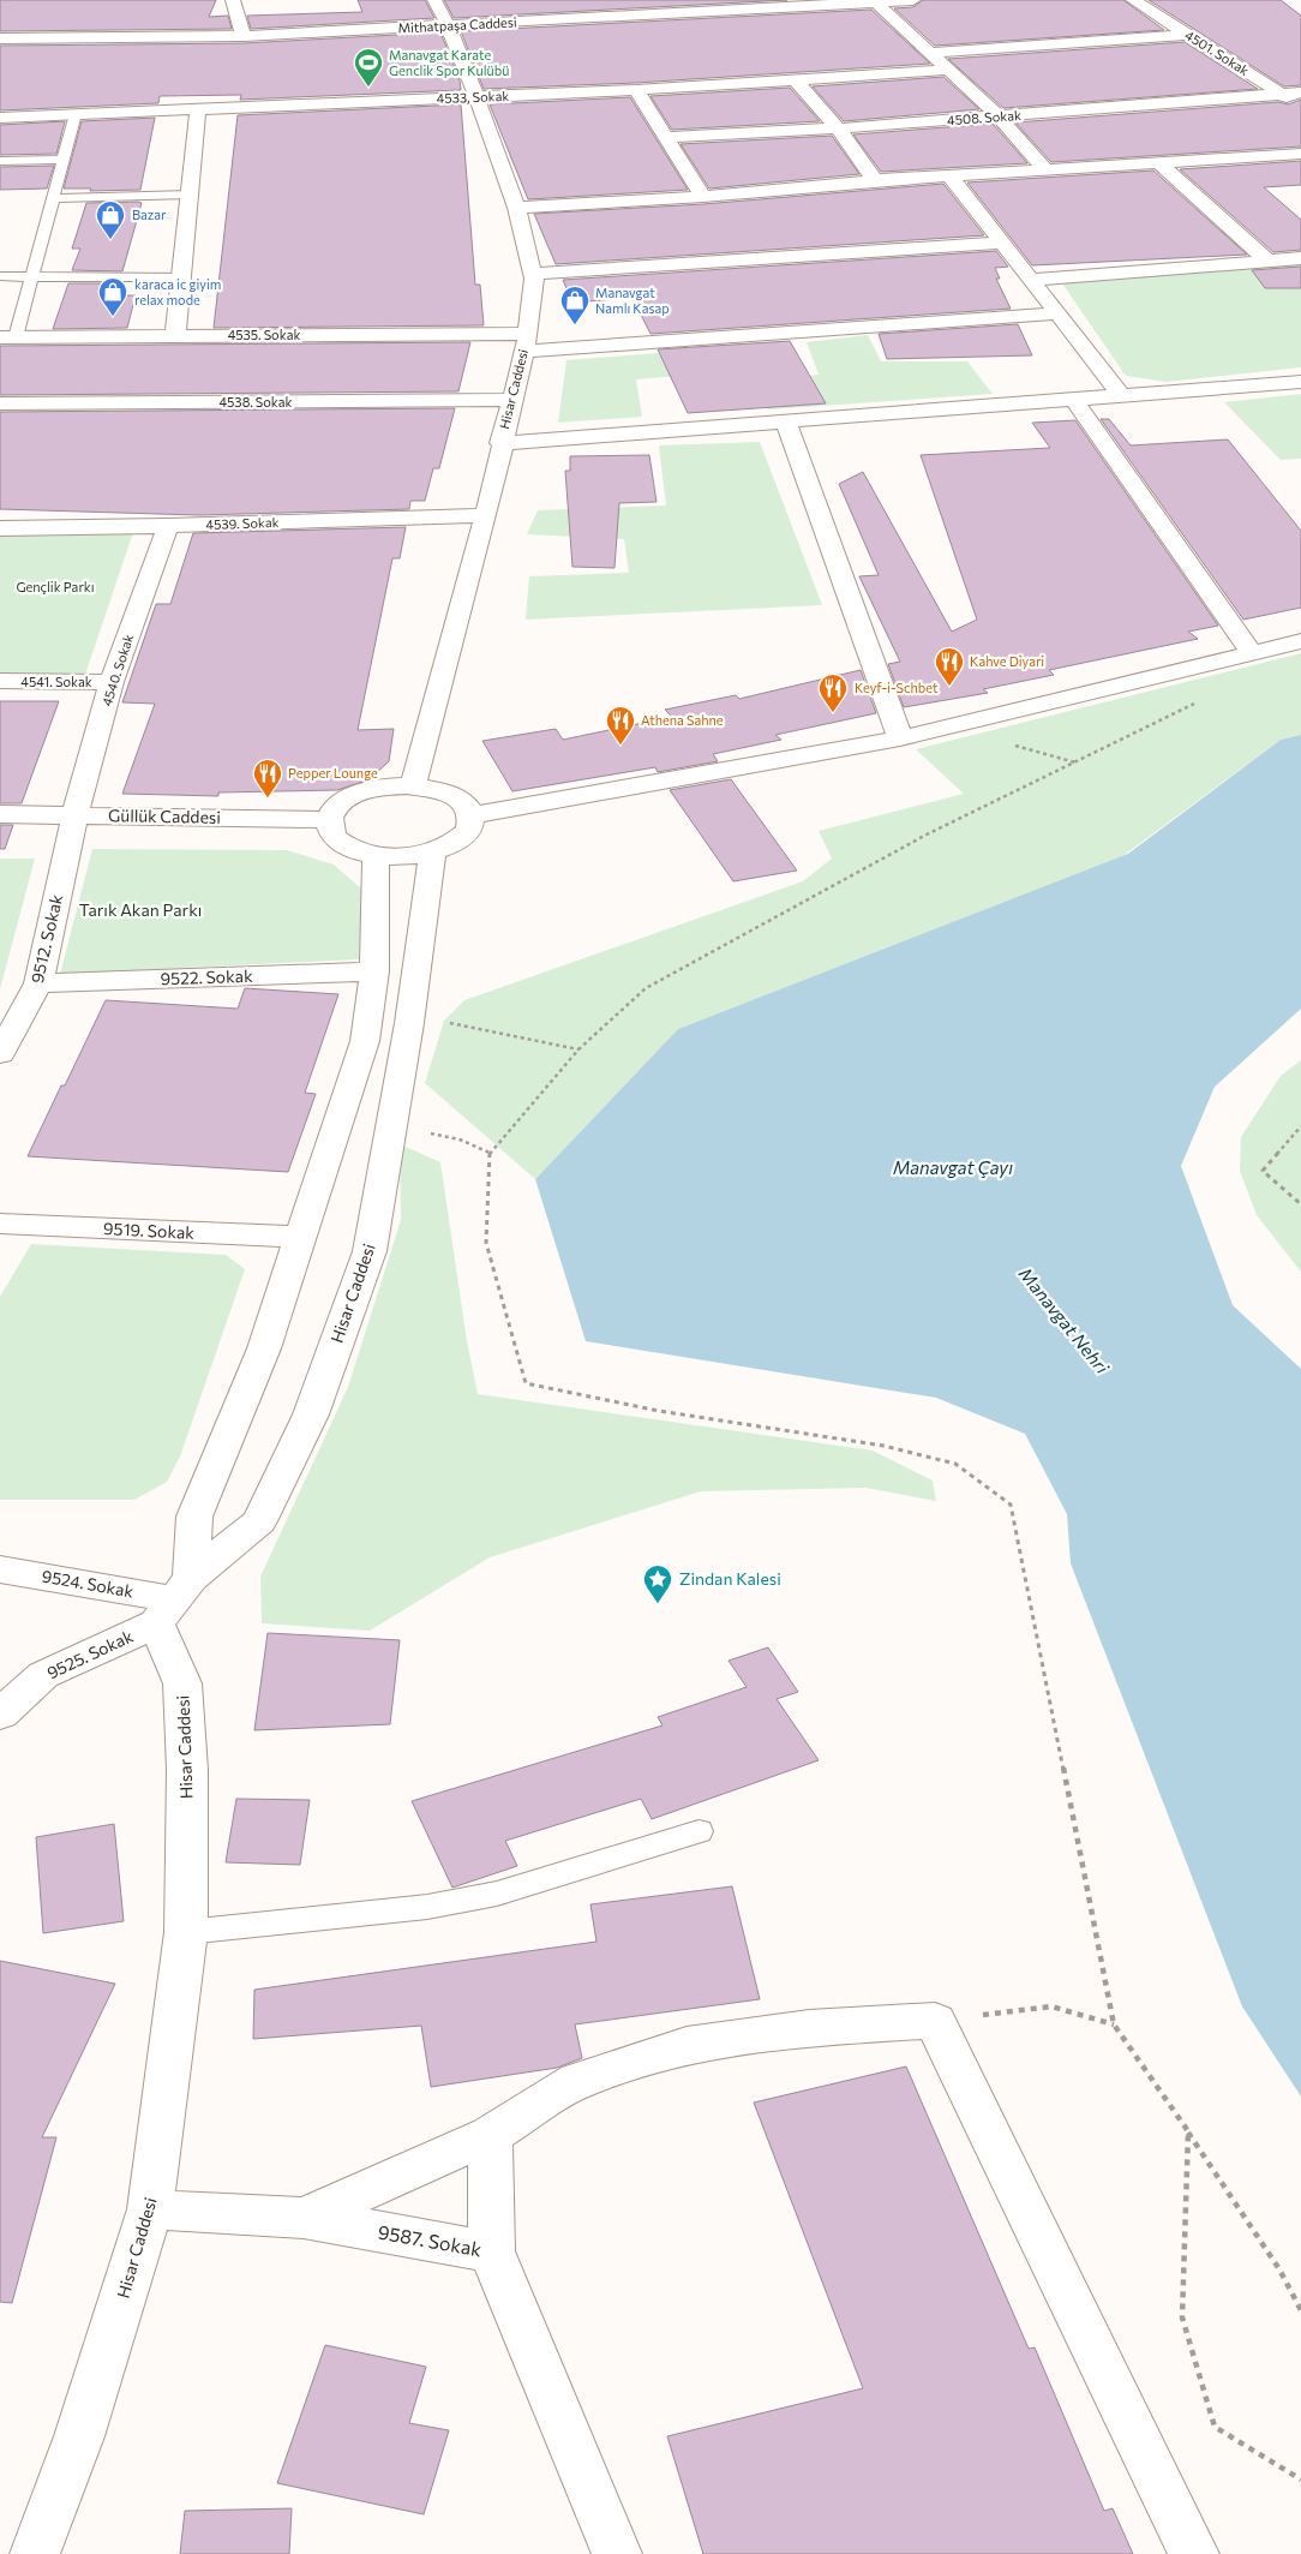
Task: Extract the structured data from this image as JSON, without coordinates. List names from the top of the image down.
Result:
{
  "streets": {
    "street": [
      "Mithatpaşa Caddesi",
      "4501. Sokak",
      "4533, Sokak",
      "4508. Sokak",
      "4535. Sokak",
      "Hisar Caddesi",
      "4538. Sokak",
      "4539. Sokak",
      "4540. Sokak",
      "4541. Sokak",
      "Güllük Caddesi",
      "9512. Sokak",
      "9522. Sokak",
      "9519. Sokak",
      "9524. Sokak",
      "9525. Sokak",
      "9587. Sokak"
    ]
  },
  "crossings": [
    ["Mithatpaşa Caddesi", "Hisar Caddesi"],
    ["4501. Sokak", "4508. Sokak"],
    ["4533, Sokak", "Hisar Caddesi"],
    ["4535. Sokak", "Hisar Caddesi"],
    ["Hisar Caddesi", "4538. Sokak"],
    ["Hisar Caddesi", "4539. Sokak"],
    ["Hisar Caddesi", "9524. Sokak"],
    ["Hisar Caddesi", "9525. Sokak"],
    ["Hisar Caddesi", "9587. Sokak"],
    ["4539. Sokak", "4540. Sokak"],
    ["4540. Sokak", "4541. Sokak"],
    ["4540. Sokak", "Güllük Caddesi"],
    ["4540. Sokak", "9512. Sokak"],
    ["Güllük Caddesi", "9512. Sokak"],
    ["9512. Sokak", "9522. Sokak"],
    ["9524. Sokak", "9525. Sokak"]
  ],
  "water": ["Manavgat Çayı", "Manavgat Nehri"],
  "parks": ["Gençlik Parkı", "Tarık Akan Parkı"],
  "places": {
    "sports": ["Manavgat Karate Genclik Spor Kulübü"],
    "shop": ["Bazar", "karaca ic giyim relax mode", "Manavgat Namlı Kasap"],
    "restaurant": [
      "Kahve Diyari",
      "Keyf-i-Schbet",
      "Athena Sahne",
      "Pepper Lounge"
    ],
    "place": ["Zindan Kalesi"]
  }
}
